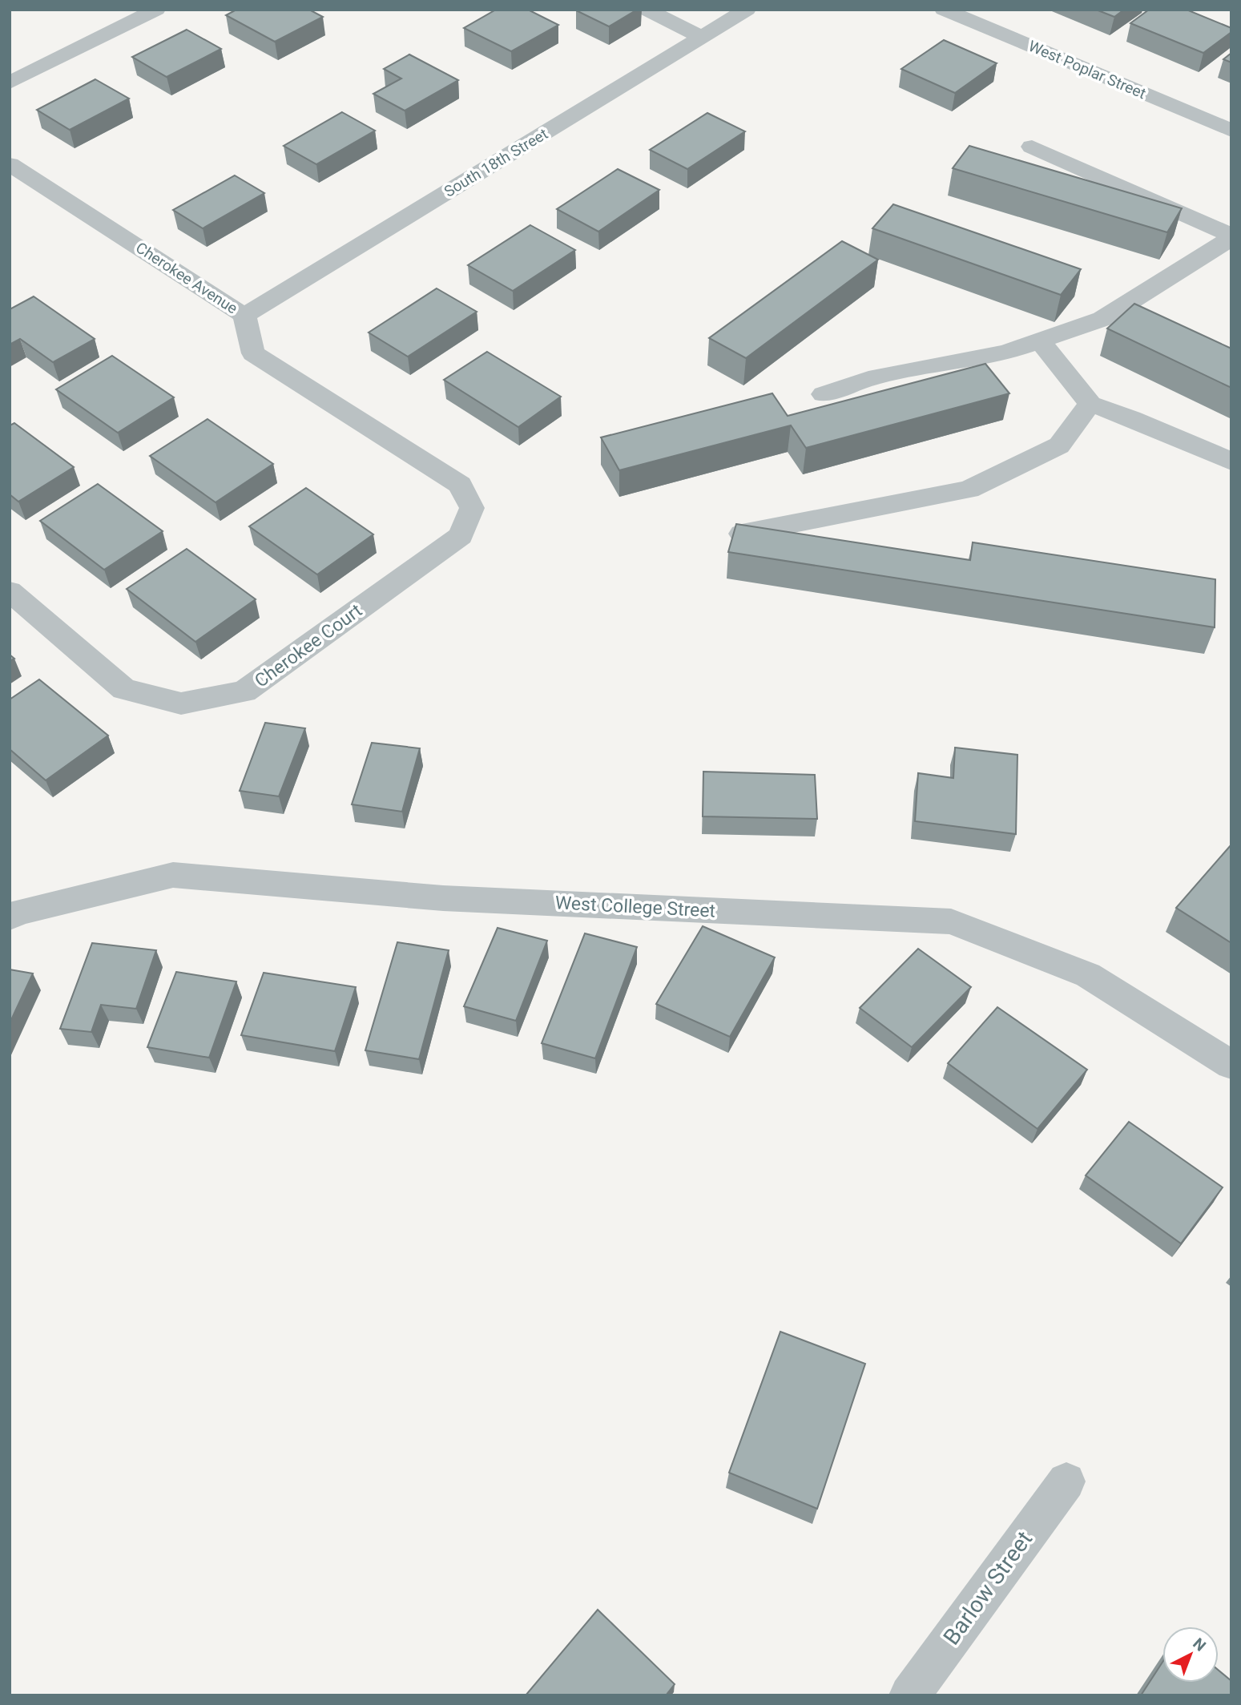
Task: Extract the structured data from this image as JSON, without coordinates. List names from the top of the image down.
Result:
{
  "streets": {
    "street": [
      "West Poplar Street",
      "South 18th Street",
      "Cherokee Avenue",
      "Cherokee Court",
      "West College Street",
      "Barlow Street"
    ]
  },
  "crossings": [
    ["South 18th Street", "Cherokee Avenue"],
    ["Cherokee Avenue", "Cherokee Court"]
  ],
  "north": "top right"
}
